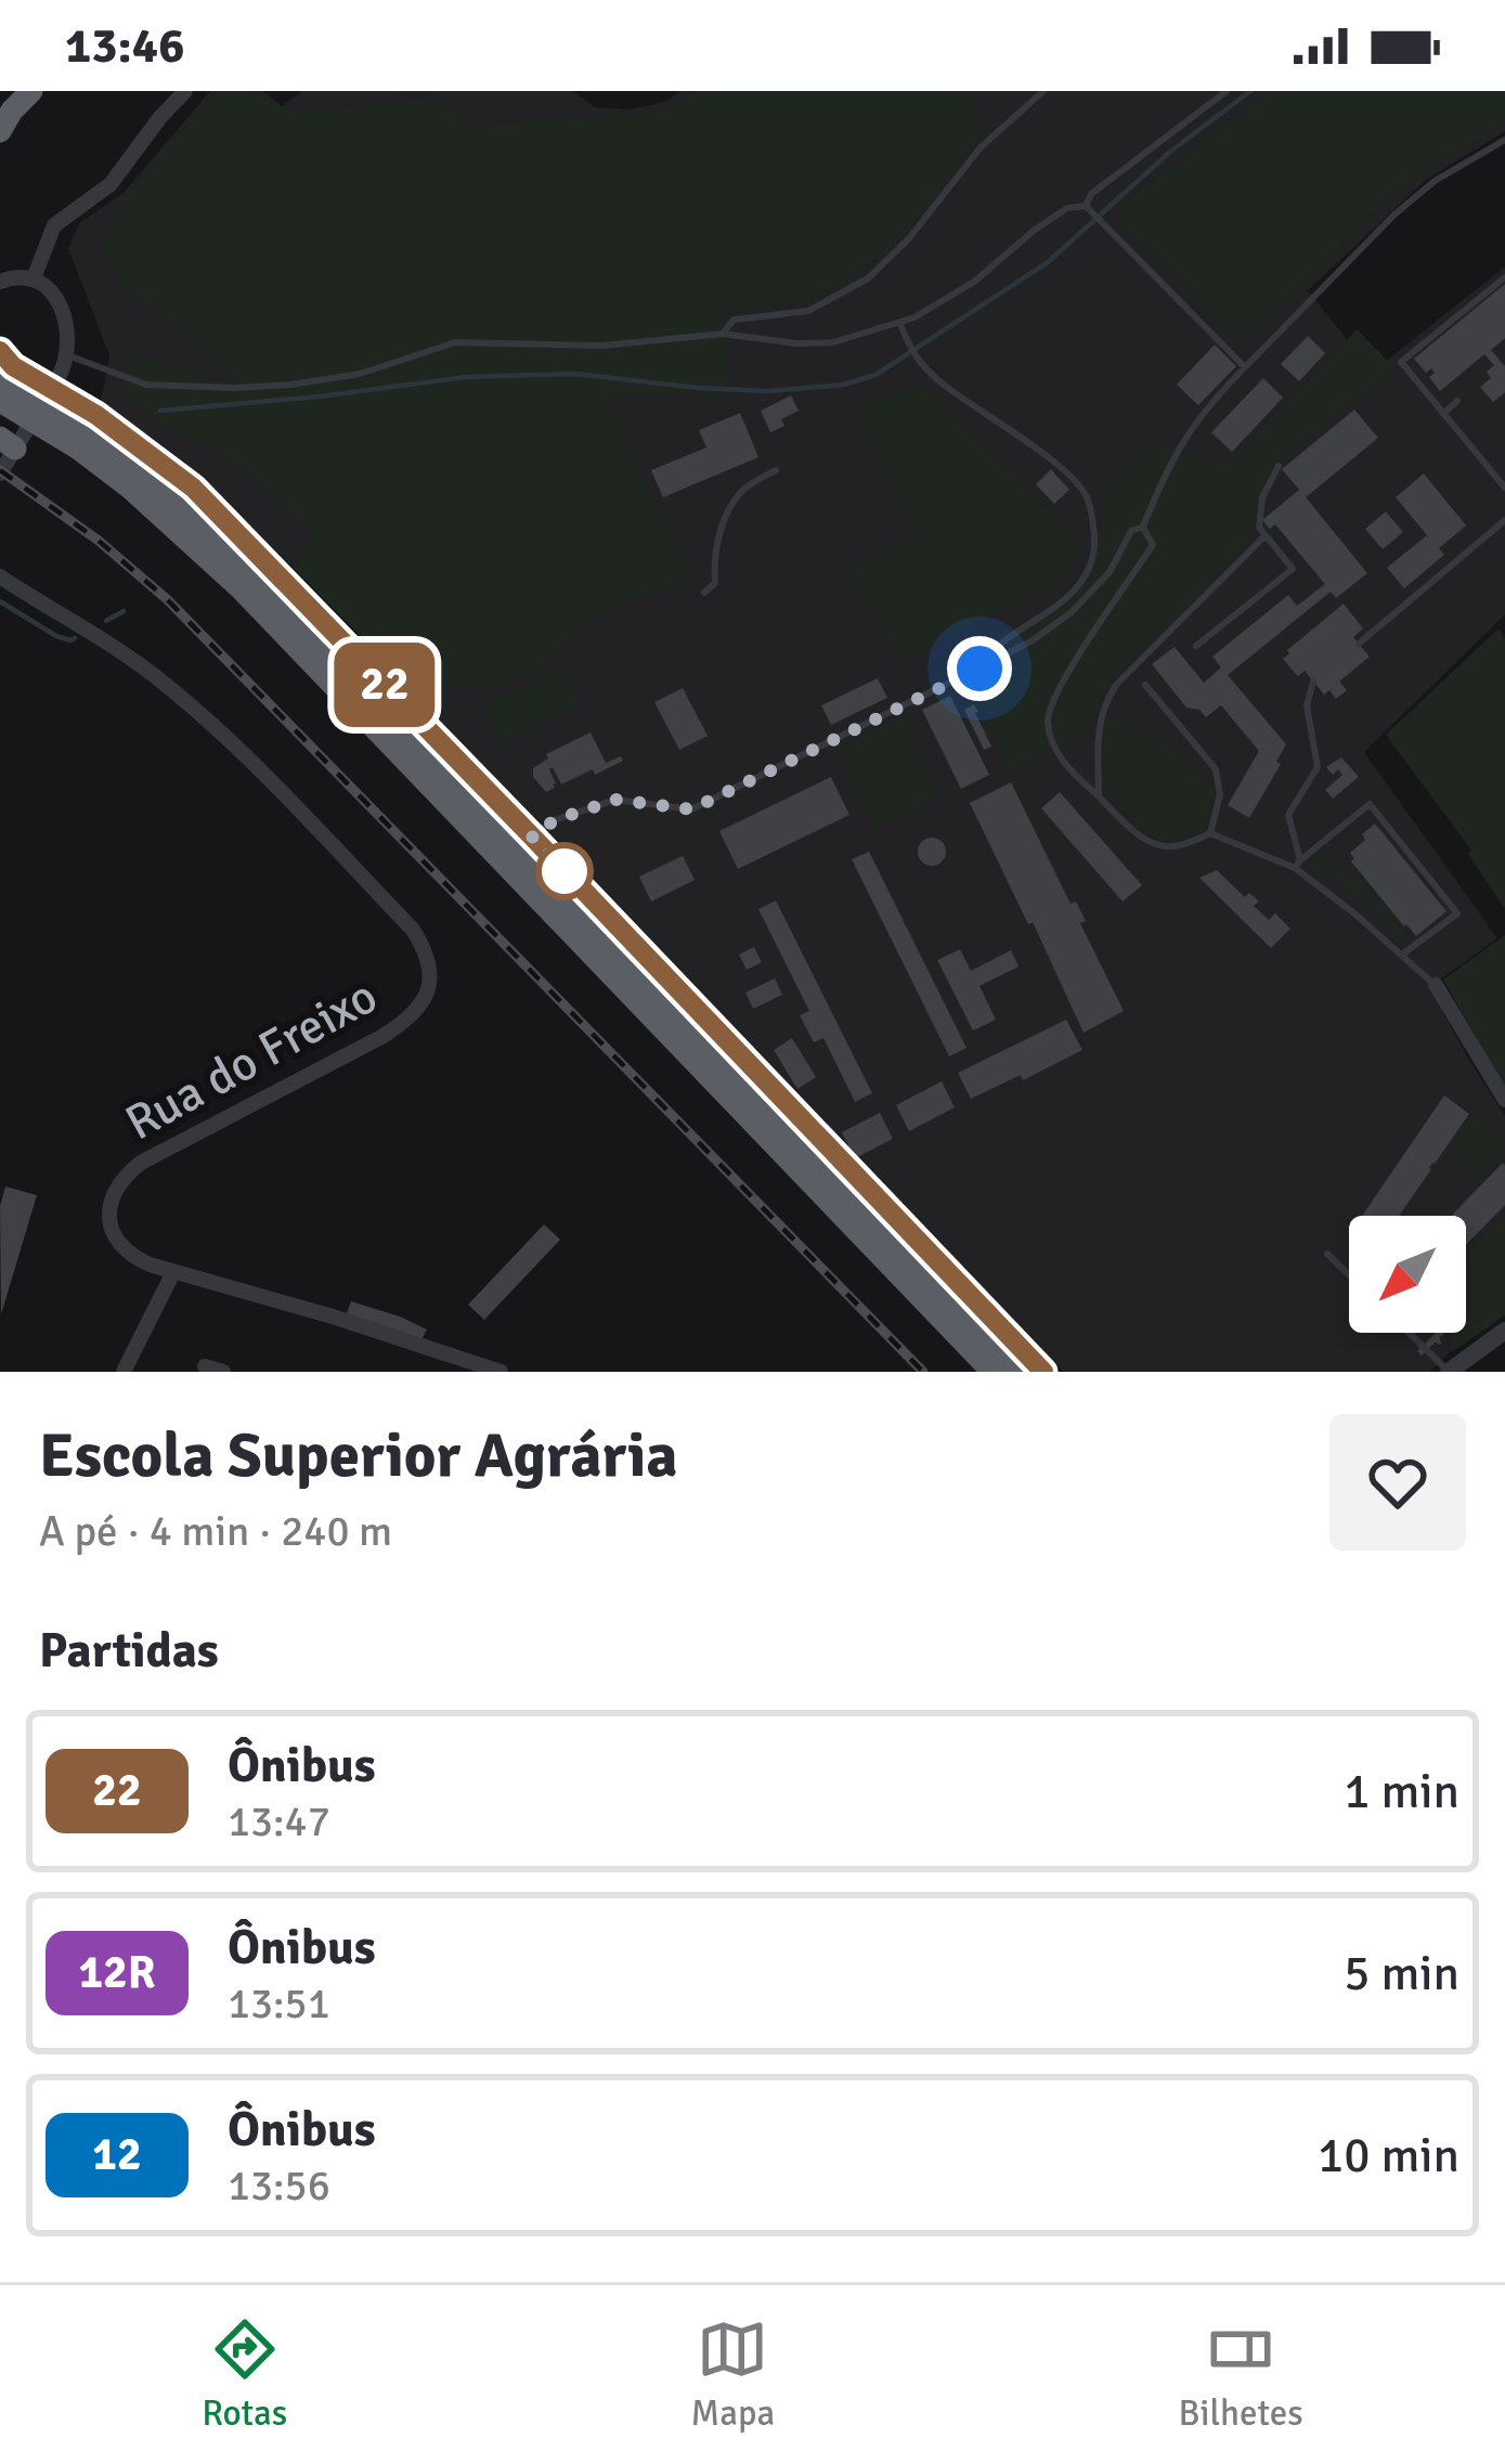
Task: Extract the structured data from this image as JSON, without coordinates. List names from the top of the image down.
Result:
{
  "streets": {
    "street": ["Rua do Freixo"]
  },
  "lines": ["bus line 22"],
  "north": "bottom left",
  "page": {
    "status": "13:46",
    "on_map": "22",
    "heading": [
      ["Escola Superior Agrária", "A pé · 4 min · 240 m"],
      "Partidas"
    ],
    "list": [
      {
        "mark": "22",
        "name": "Ônibus",
        "note": "13:47",
        "value": "1 min"
      },
      {
        "mark": "12R",
        "name": "Ônibus",
        "note": "13:51",
        "value": "5 min"
      },
      {
        "mark": "12",
        "name": "Ônibus",
        "note": "13:56",
        "value": "10 min"
      }
    ],
    "tabs": ["Rotas", "Mapa", "Bilhetes"]
  }
}
